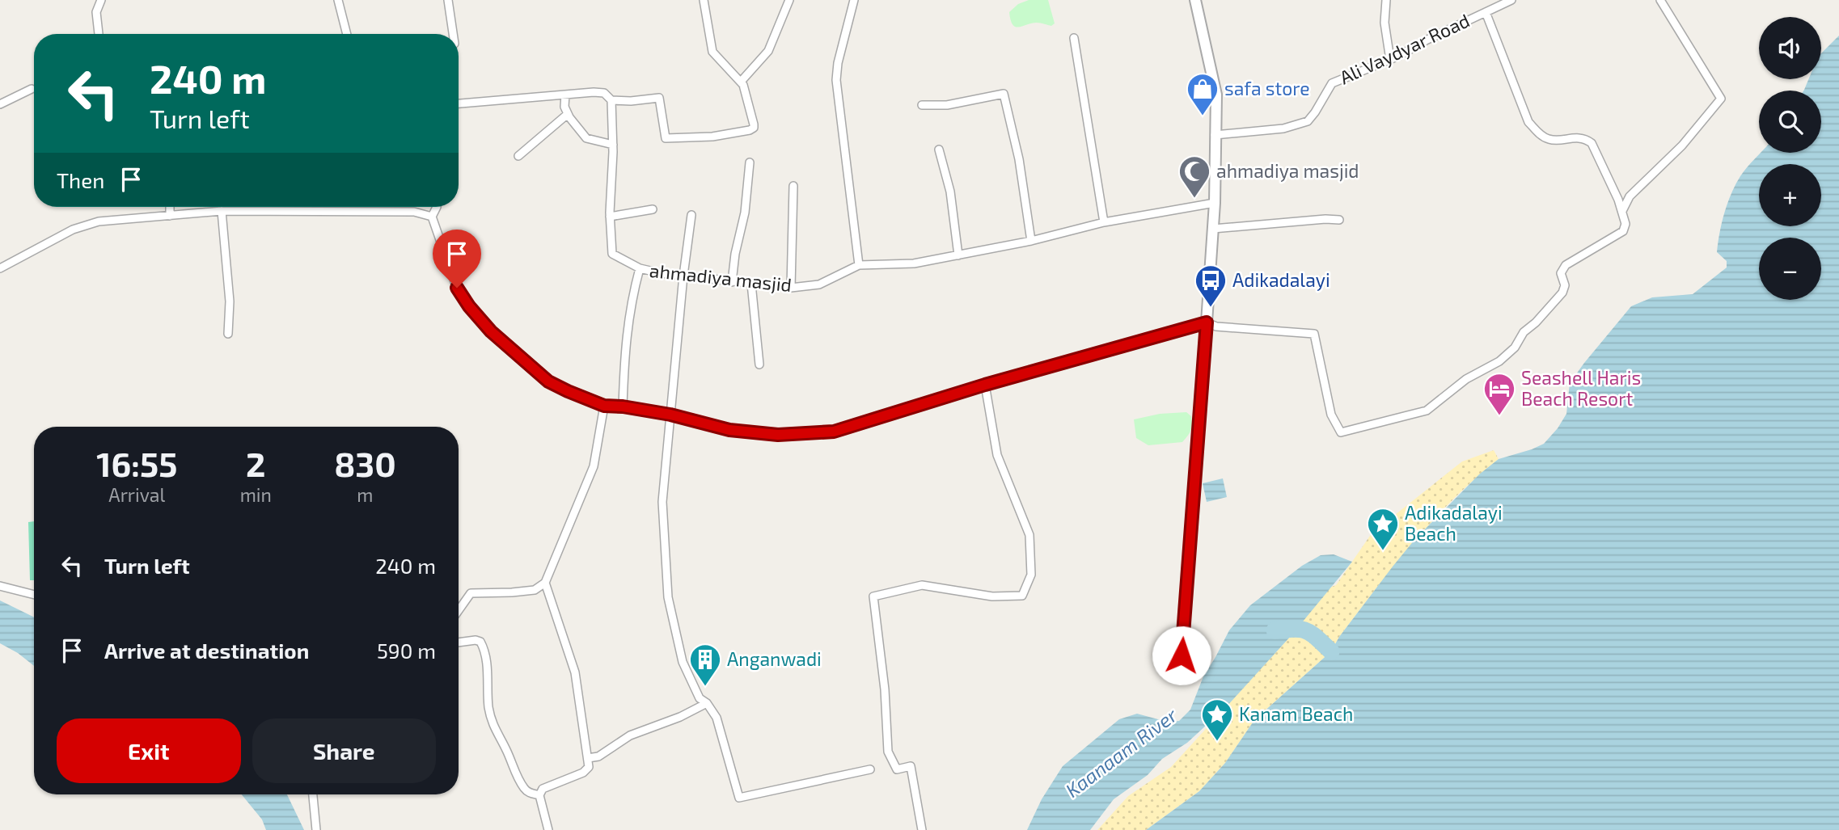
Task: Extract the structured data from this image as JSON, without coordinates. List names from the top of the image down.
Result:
{
  "streets": {
    "street": ["Ali Vaydyar Road", "ahmadiya masjid"]
  },
  "water": ["Kaanaam River"],
  "places": {
    "shop": ["safa store"],
    "mosque": ["ahmadiya masjid"],
    "bus stop": ["Adikadalayi"],
    "hotel": ["Seashell Haris Beach Resort"],
    "place": ["Adikadalayi Beach", "Kanam Beach"],
    "building": ["Anganwadi"]
  },
  "page": {
    "map_buttons": ["+", "−"],
    "turn": ["240 m", "Turn left"],
    "then": "Then",
    "eta": [
      "16:55",
      "Arrival",
      "2",
      "min",
      "830",
      "m"
    ],
    "list": [
      {
        "name": "Turn left",
        "value": "240 m"
      },
      {
        "name": "Arrive at destination",
        "value": "590 m"
      }
    ],
    "buttons": ["Exit", "Share"]
  }
}
